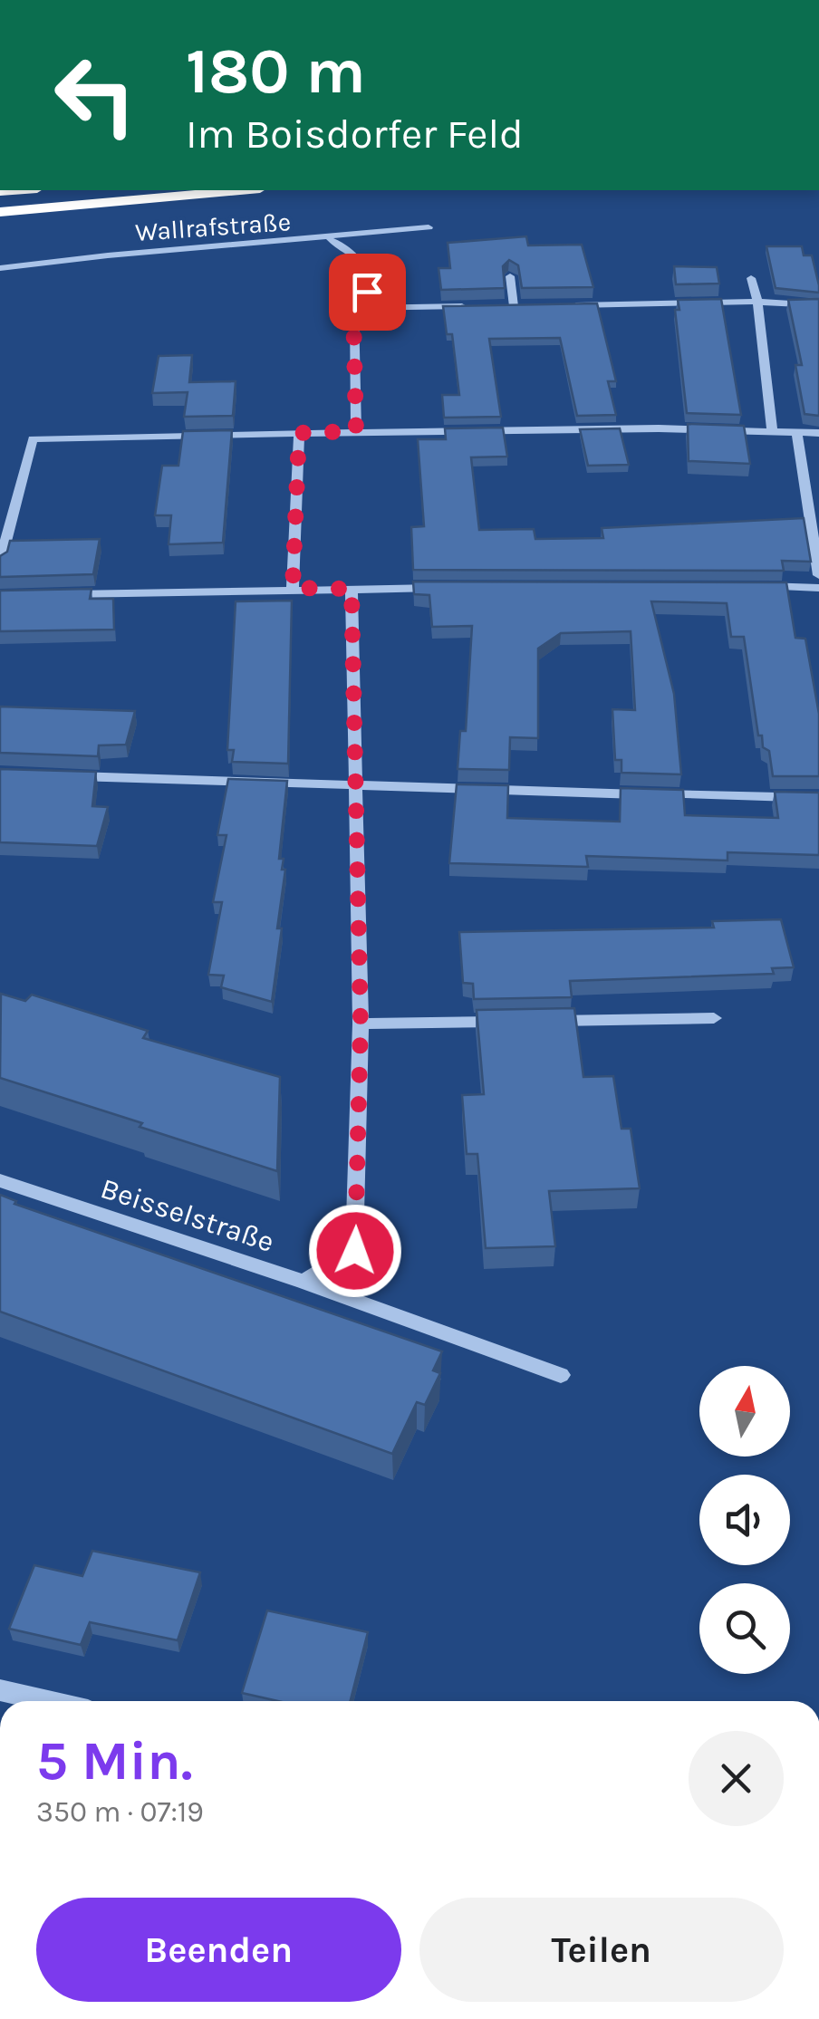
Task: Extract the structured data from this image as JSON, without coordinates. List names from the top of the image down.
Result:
{
  "streets": {
    "street": ["Wallrafstraße", "Beisselstraße"]
  },
  "north": "top",
  "page": {
    "turn": ["180 m", "Im Boisdorfer Feld"],
    "heading": ["5 Min.", "350 m · 07:19"],
    "buttons": ["Beenden", "Teilen"]
  }
}
